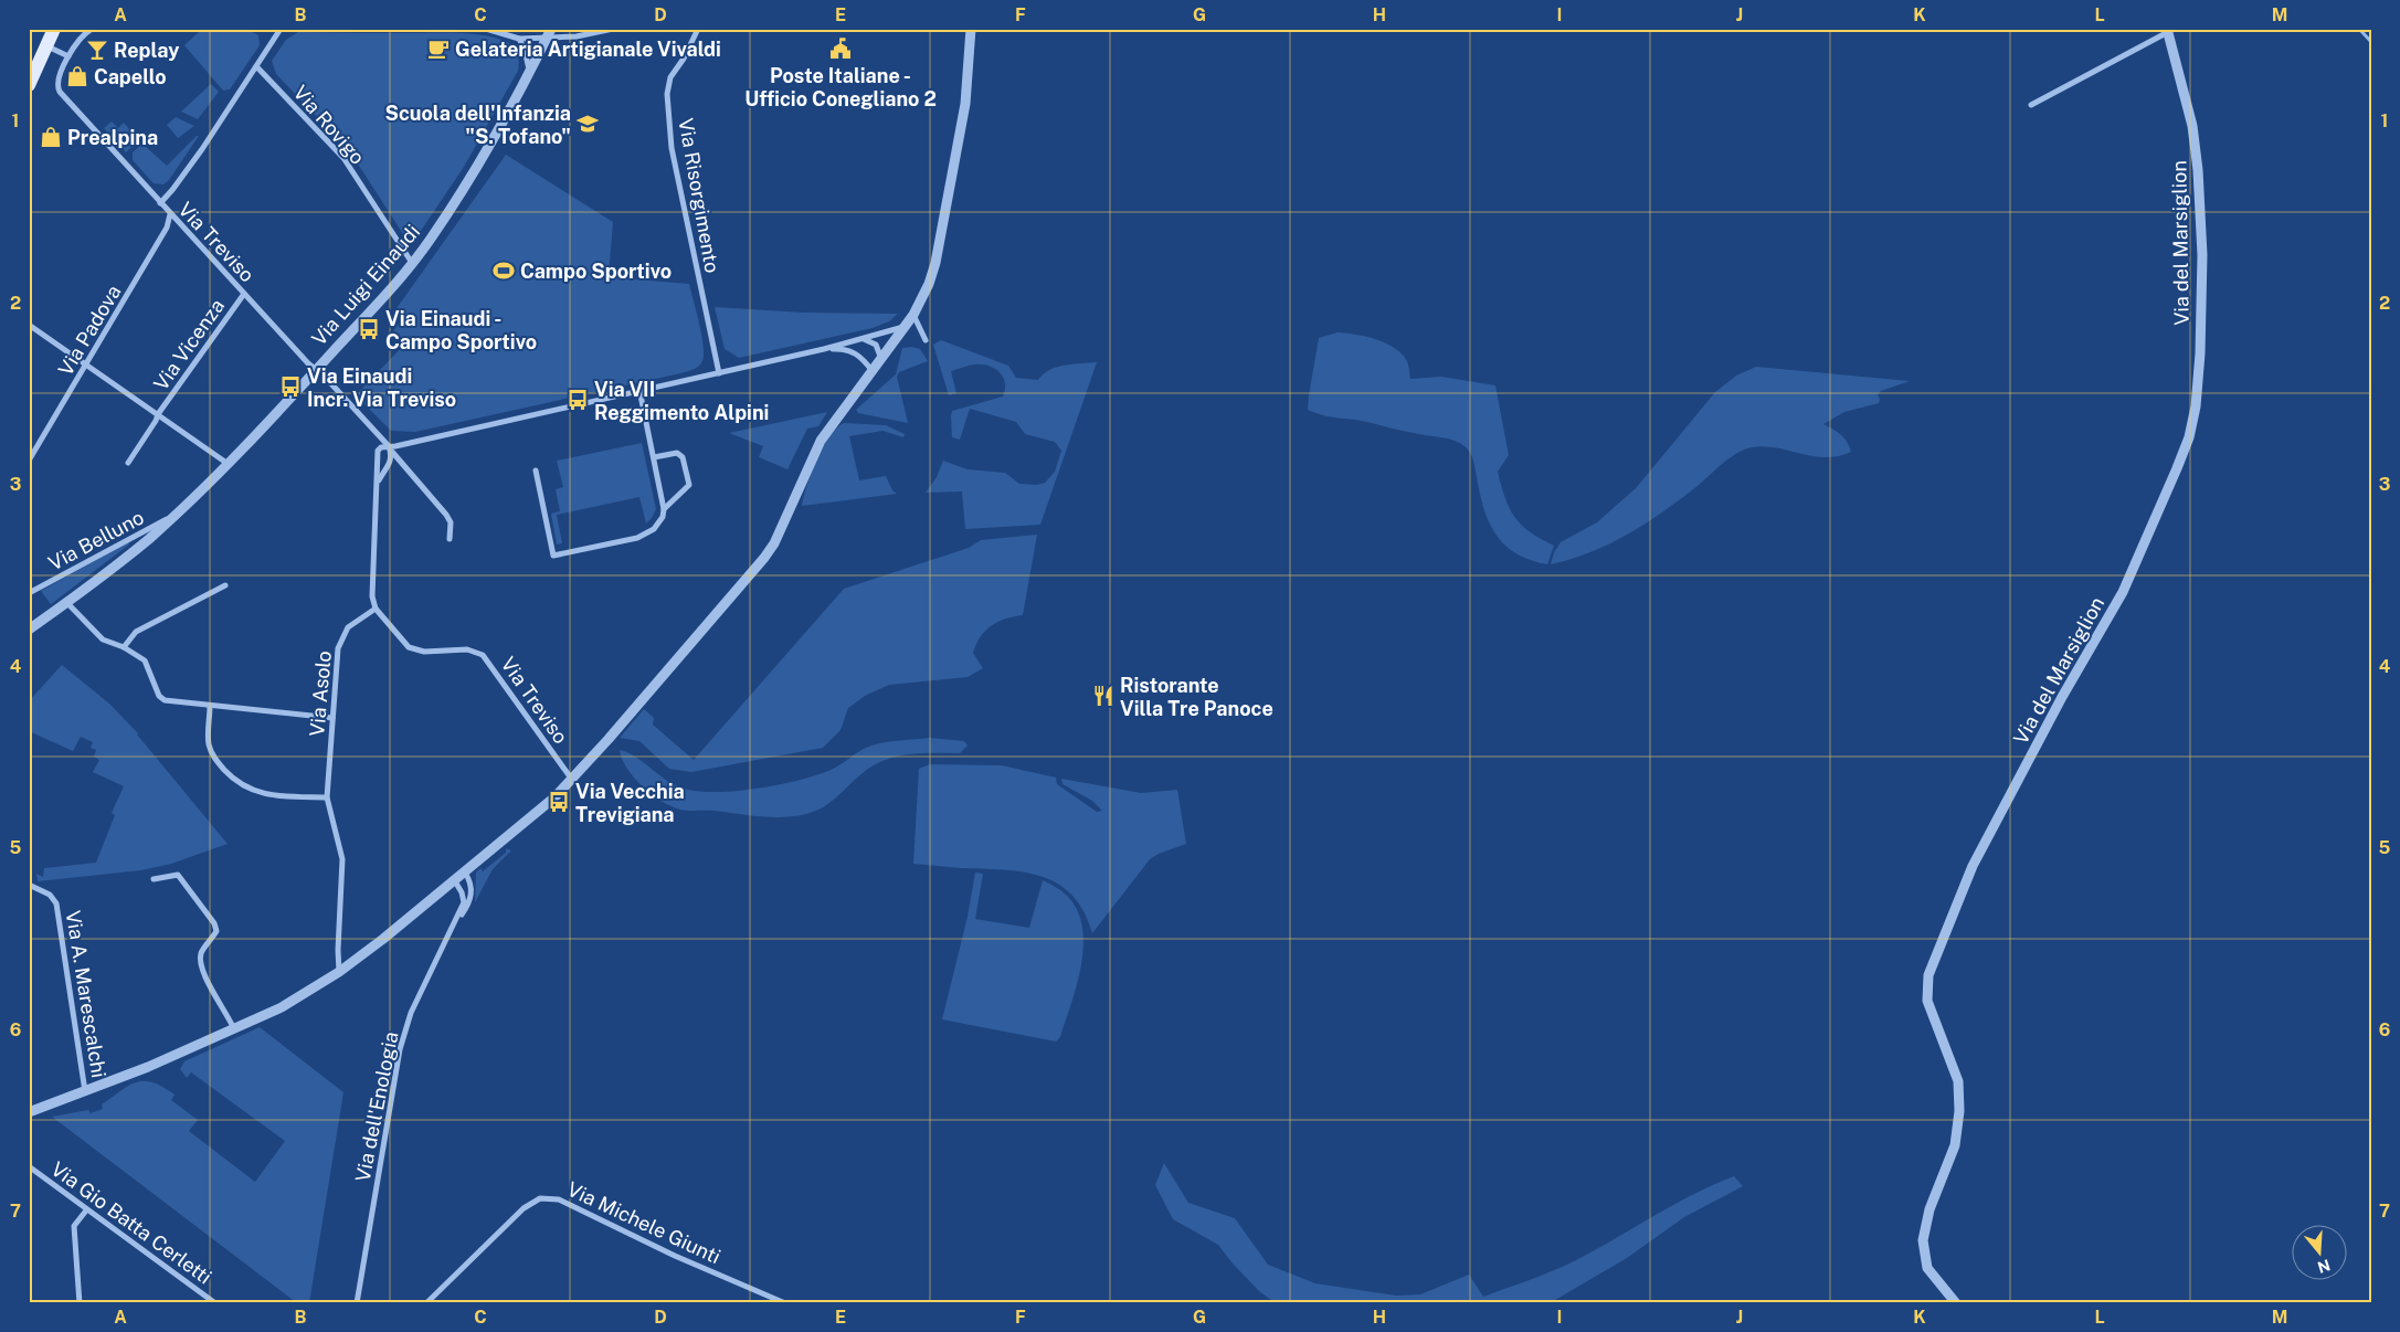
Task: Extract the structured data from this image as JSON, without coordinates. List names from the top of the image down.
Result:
{
  "streets": {
    "street": [
      "Via Rovigo",
      "Via Risorgimento",
      "Via Treviso",
      "Via del Marsiglion",
      "Via Luigi Einaudi",
      "Via Padova",
      "Via Vicenza",
      "Via Belluno",
      "Via Asolo",
      "Via A. Marescalchi",
      "Via dell'Enologia",
      "Via Gio Batta Cerletti",
      "Via Michele Giunti"
    ]
  },
  "crossings": [
    ["Via Rovigo", "Via Luigi Einaudi"],
    ["Via Treviso", "Via Luigi Einaudi"],
    ["Via Treviso", "Via Padova"],
    ["Via Treviso", "Via Vicenza"],
    ["Via Treviso", "Via Asolo"],
    ["Via Luigi Einaudi", "Via Belluno"]
  ],
  "places": {
    "cafe": ["Gelateria Artigianale Vivaldi"],
    "public building": ["Poste Italiane - Ufficio Conegliano 2"],
    "bar": ["Replay"],
    "shop": ["Capello", "Prealpina"],
    "school or university": ["Scuola dell'Infanzia \"S. Tofano\""],
    "sports": ["Campo Sportivo"],
    "bus stop": [
      "Via Einaudi - Campo Sportivo",
      "Via Einaudi Incr. Via Treviso",
      "Via VII Reggimento Alpini",
      "Via Vecchia Trevigiana"
    ],
    "restaurant": ["Ristorante Villa Tre Panoce"]
  },
  "north": "bottom",
  "grid": {
    "columns": [
      "A",
      "B",
      "C",
      "D",
      "E",
      "F",
      "G",
      "H",
      "I",
      "J",
      "K",
      "L",
      "M"
    ],
    "rows": [
      "1",
      "2",
      "3",
      "4",
      "5",
      "6",
      "7"
    ]
  }
}
